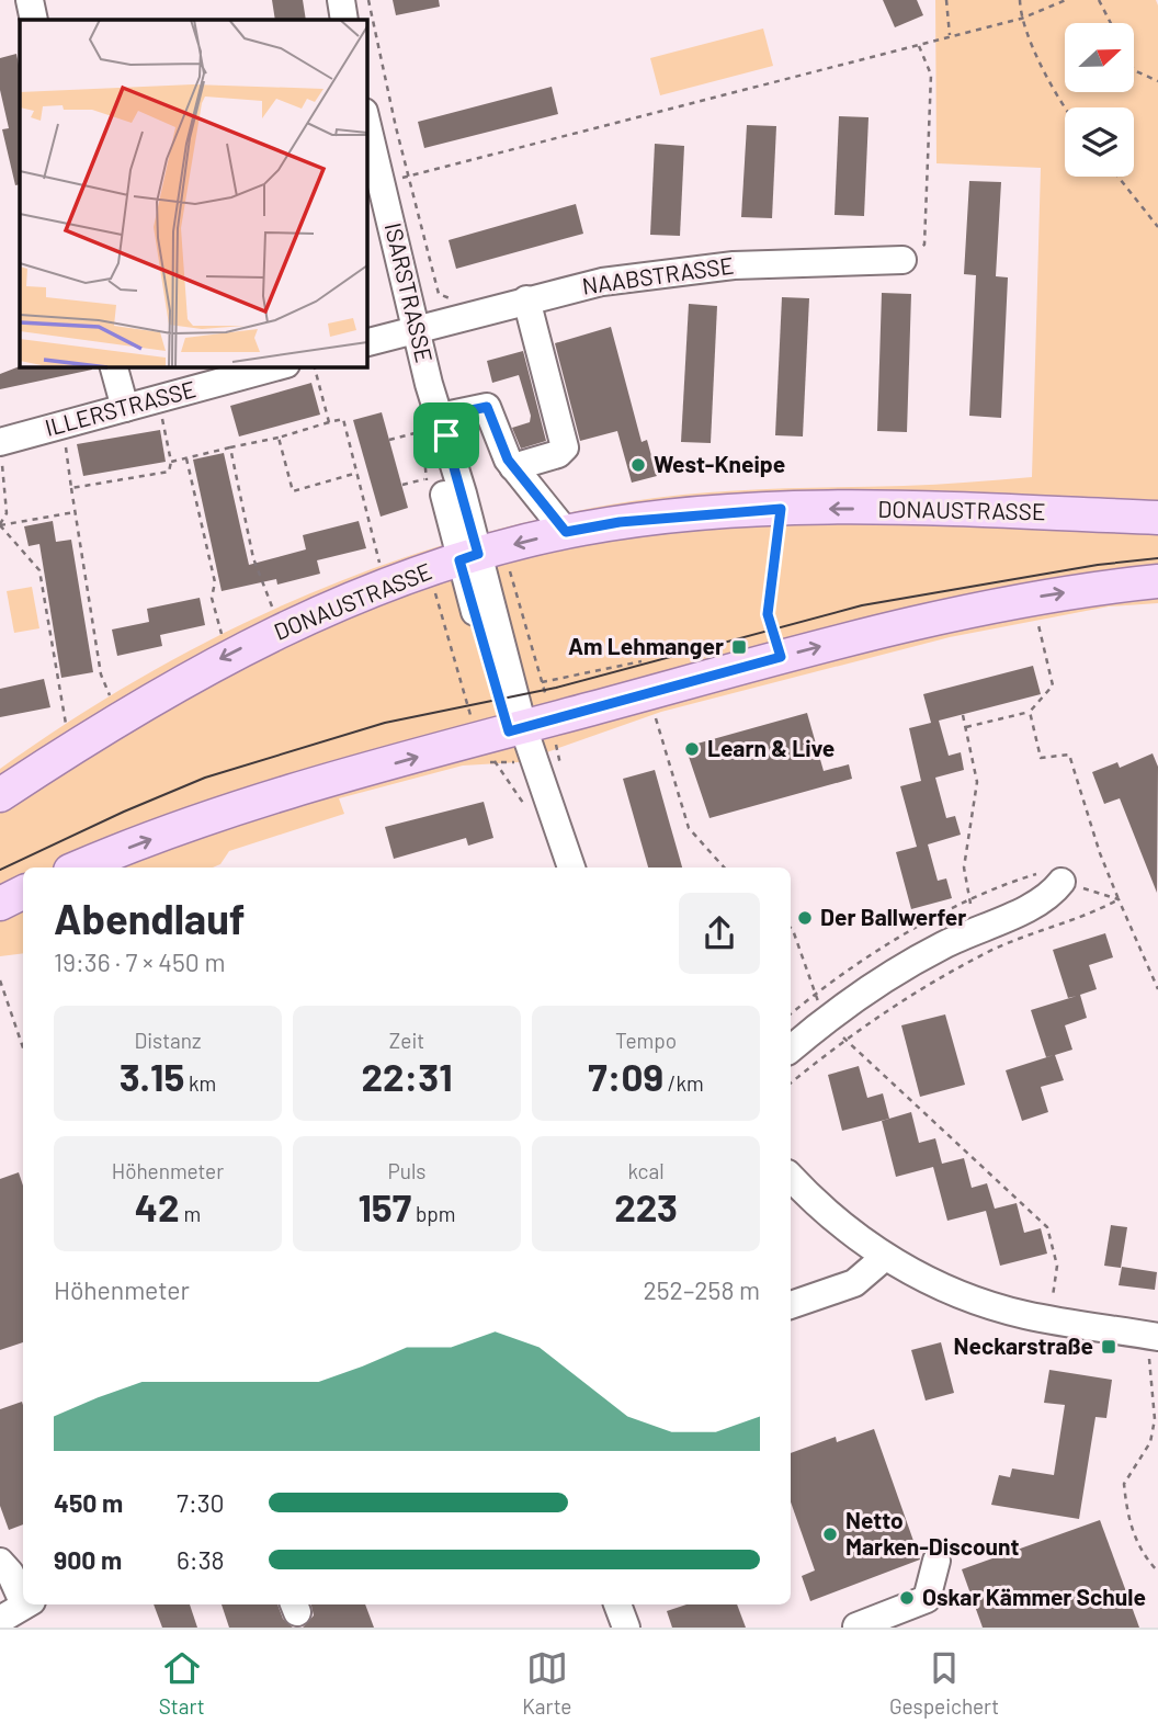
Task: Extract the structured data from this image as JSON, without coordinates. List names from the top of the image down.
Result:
{
  "streets": {
    "main road": ["DONAUSTRASSE"],
    "street": ["NAABSTRASSE", "ISARSTRASSE", "ILLERSTRASSE"]
  },
  "crossings": [
    ["NAABSTRASSE", "ISARSTRASSE"],
    ["ISARSTRASSE", "DONAUSTRASSE"]
  ],
  "places": {
    "other": [
      "West-Kneipe",
      "Learn & Live",
      "Der Ballwerfer",
      "Netto Marken-Discount",
      "Oskar Kämmer Schule"
    ],
    "transit": ["Am Lehmanger", "Neckarstraße"]
  },
  "north": "right",
  "page": {
    "heading": ["Abendlauf", "19:36 · 7 × 450 m"],
    "stats": [
      ["Distanz", "3.15 km"],
      ["Zeit", "22:31"],
      ["Tempo", "7:09 /km"],
      ["Höhenmeter", "42 m"],
      ["Puls", "157 bpm"],
      ["kcal", "223"]
    ],
    "chart": ["Höhenmeter", "252–258 m"],
    "list": [
      {
        "name": "450 m",
        "note": "7:30"
      },
      {
        "name": "900 m",
        "note": "6:38"
      }
    ],
    "tabs": ["Start", "Karte", "Gespeichert"]
  }
}
